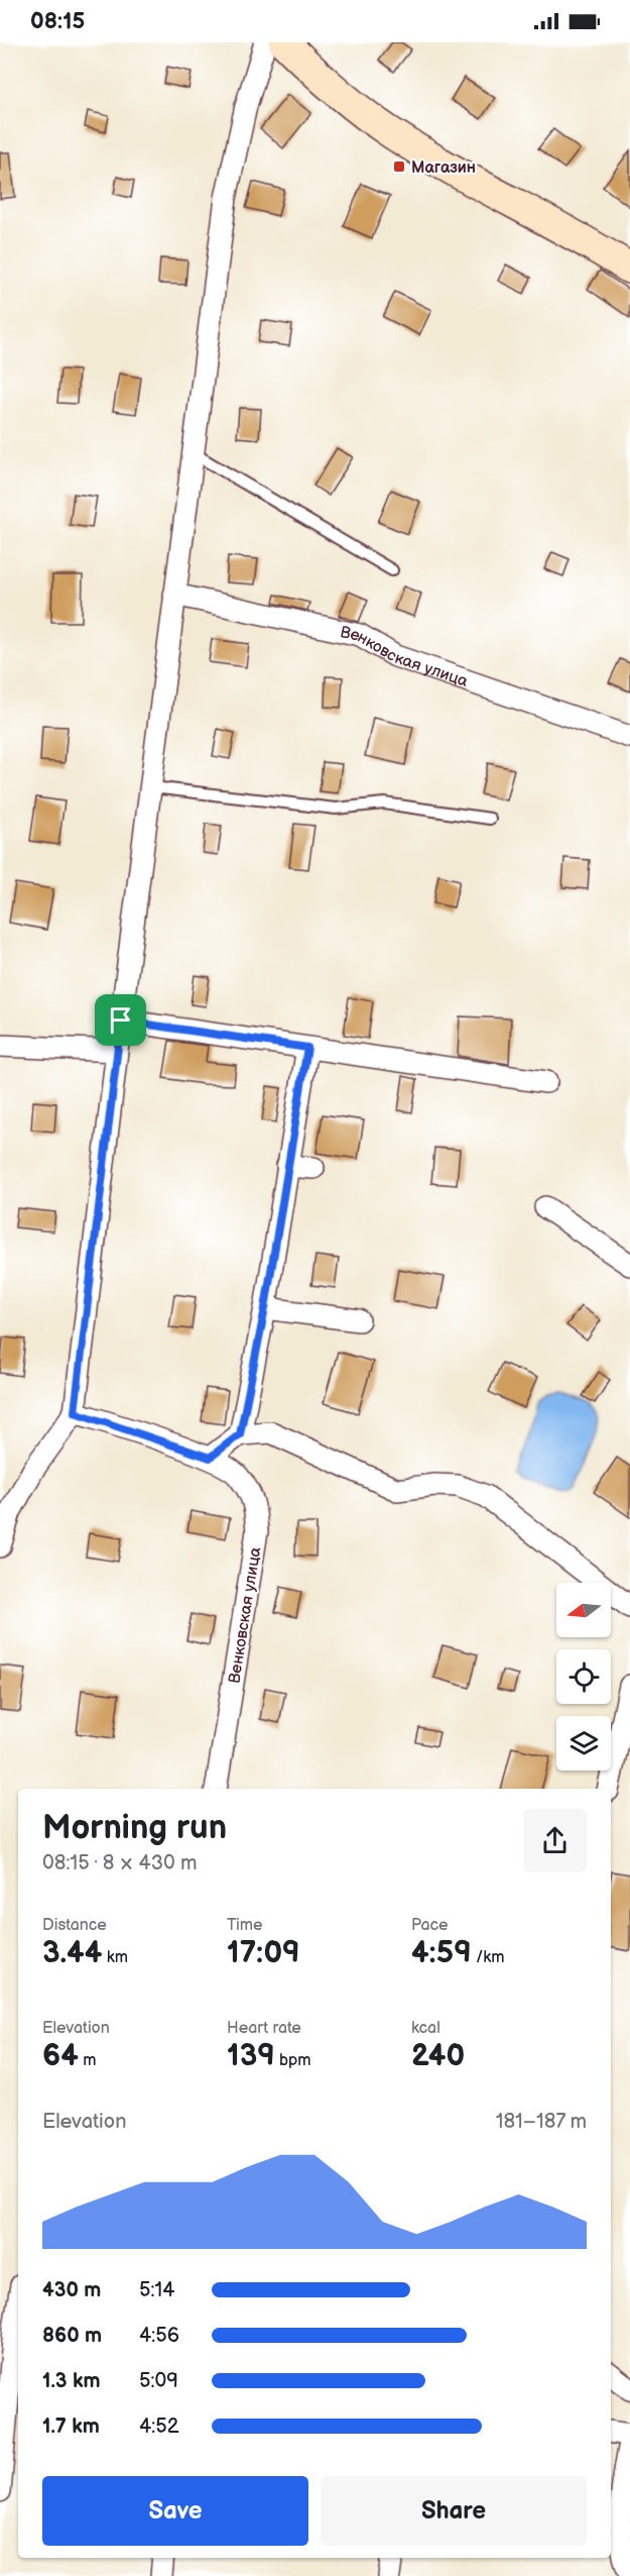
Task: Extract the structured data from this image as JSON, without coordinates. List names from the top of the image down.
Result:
{
  "streets": {
    "street": ["Венковская улица"]
  },
  "places": {
    "transit": ["Магазин"]
  },
  "north": "left",
  "page": {
    "status": "08:15",
    "heading": ["Morning run", "08:15 · 8 × 430 m"],
    "stats": [
      ["Distance", "3.44 km"],
      ["Time", "17:09"],
      ["Pace", "4:59 /km"],
      ["Elevation", "64 m"],
      ["Heart rate", "139 bpm"],
      ["kcal", "240"]
    ],
    "chart": ["Elevation", "181–187 m"],
    "list": [
      {
        "name": "430 m",
        "note": "5:14"
      },
      {
        "name": "860 m",
        "note": "4:56"
      },
      {
        "name": "1.3 km",
        "note": "5:09"
      },
      {
        "name": "1.7 km",
        "note": "4:52"
      }
    ],
    "buttons": ["Save", "Share"]
  }
}
